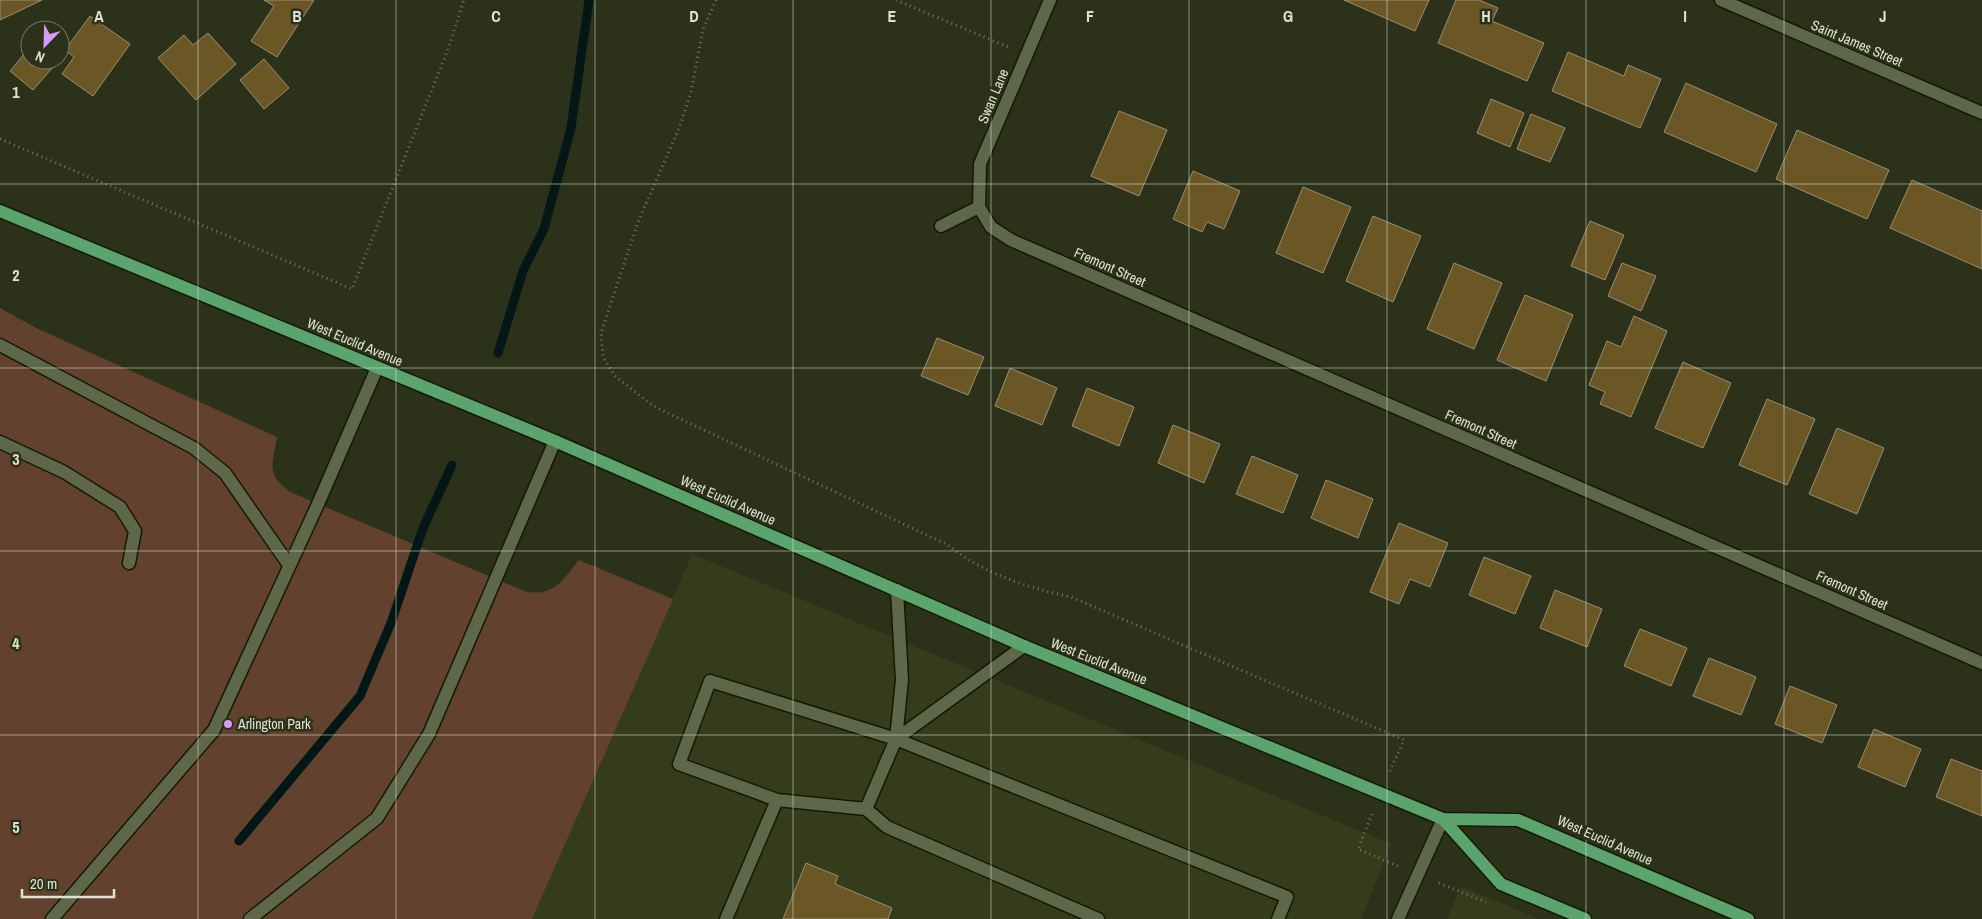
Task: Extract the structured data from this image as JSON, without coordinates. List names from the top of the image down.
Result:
{
  "streets": {
    "main road": ["West Euclid Avenue"],
    "street": ["Saint James Street", "Swan Lane", "Fremont Street"]
  },
  "crossings": [
    ["Swan Lane", "Fremont Street"]
  ],
  "places": ["Arlington Park"],
  "scale_bar": "20 m",
  "north": "bottom left",
  "grid": {
    "columns": [
      "A",
      "B",
      "C",
      "D",
      "E",
      "F",
      "G",
      "H",
      "I",
      "J"
    ],
    "rows": [
      "1",
      "2",
      "3",
      "4",
      "5"
    ]
  }
}
